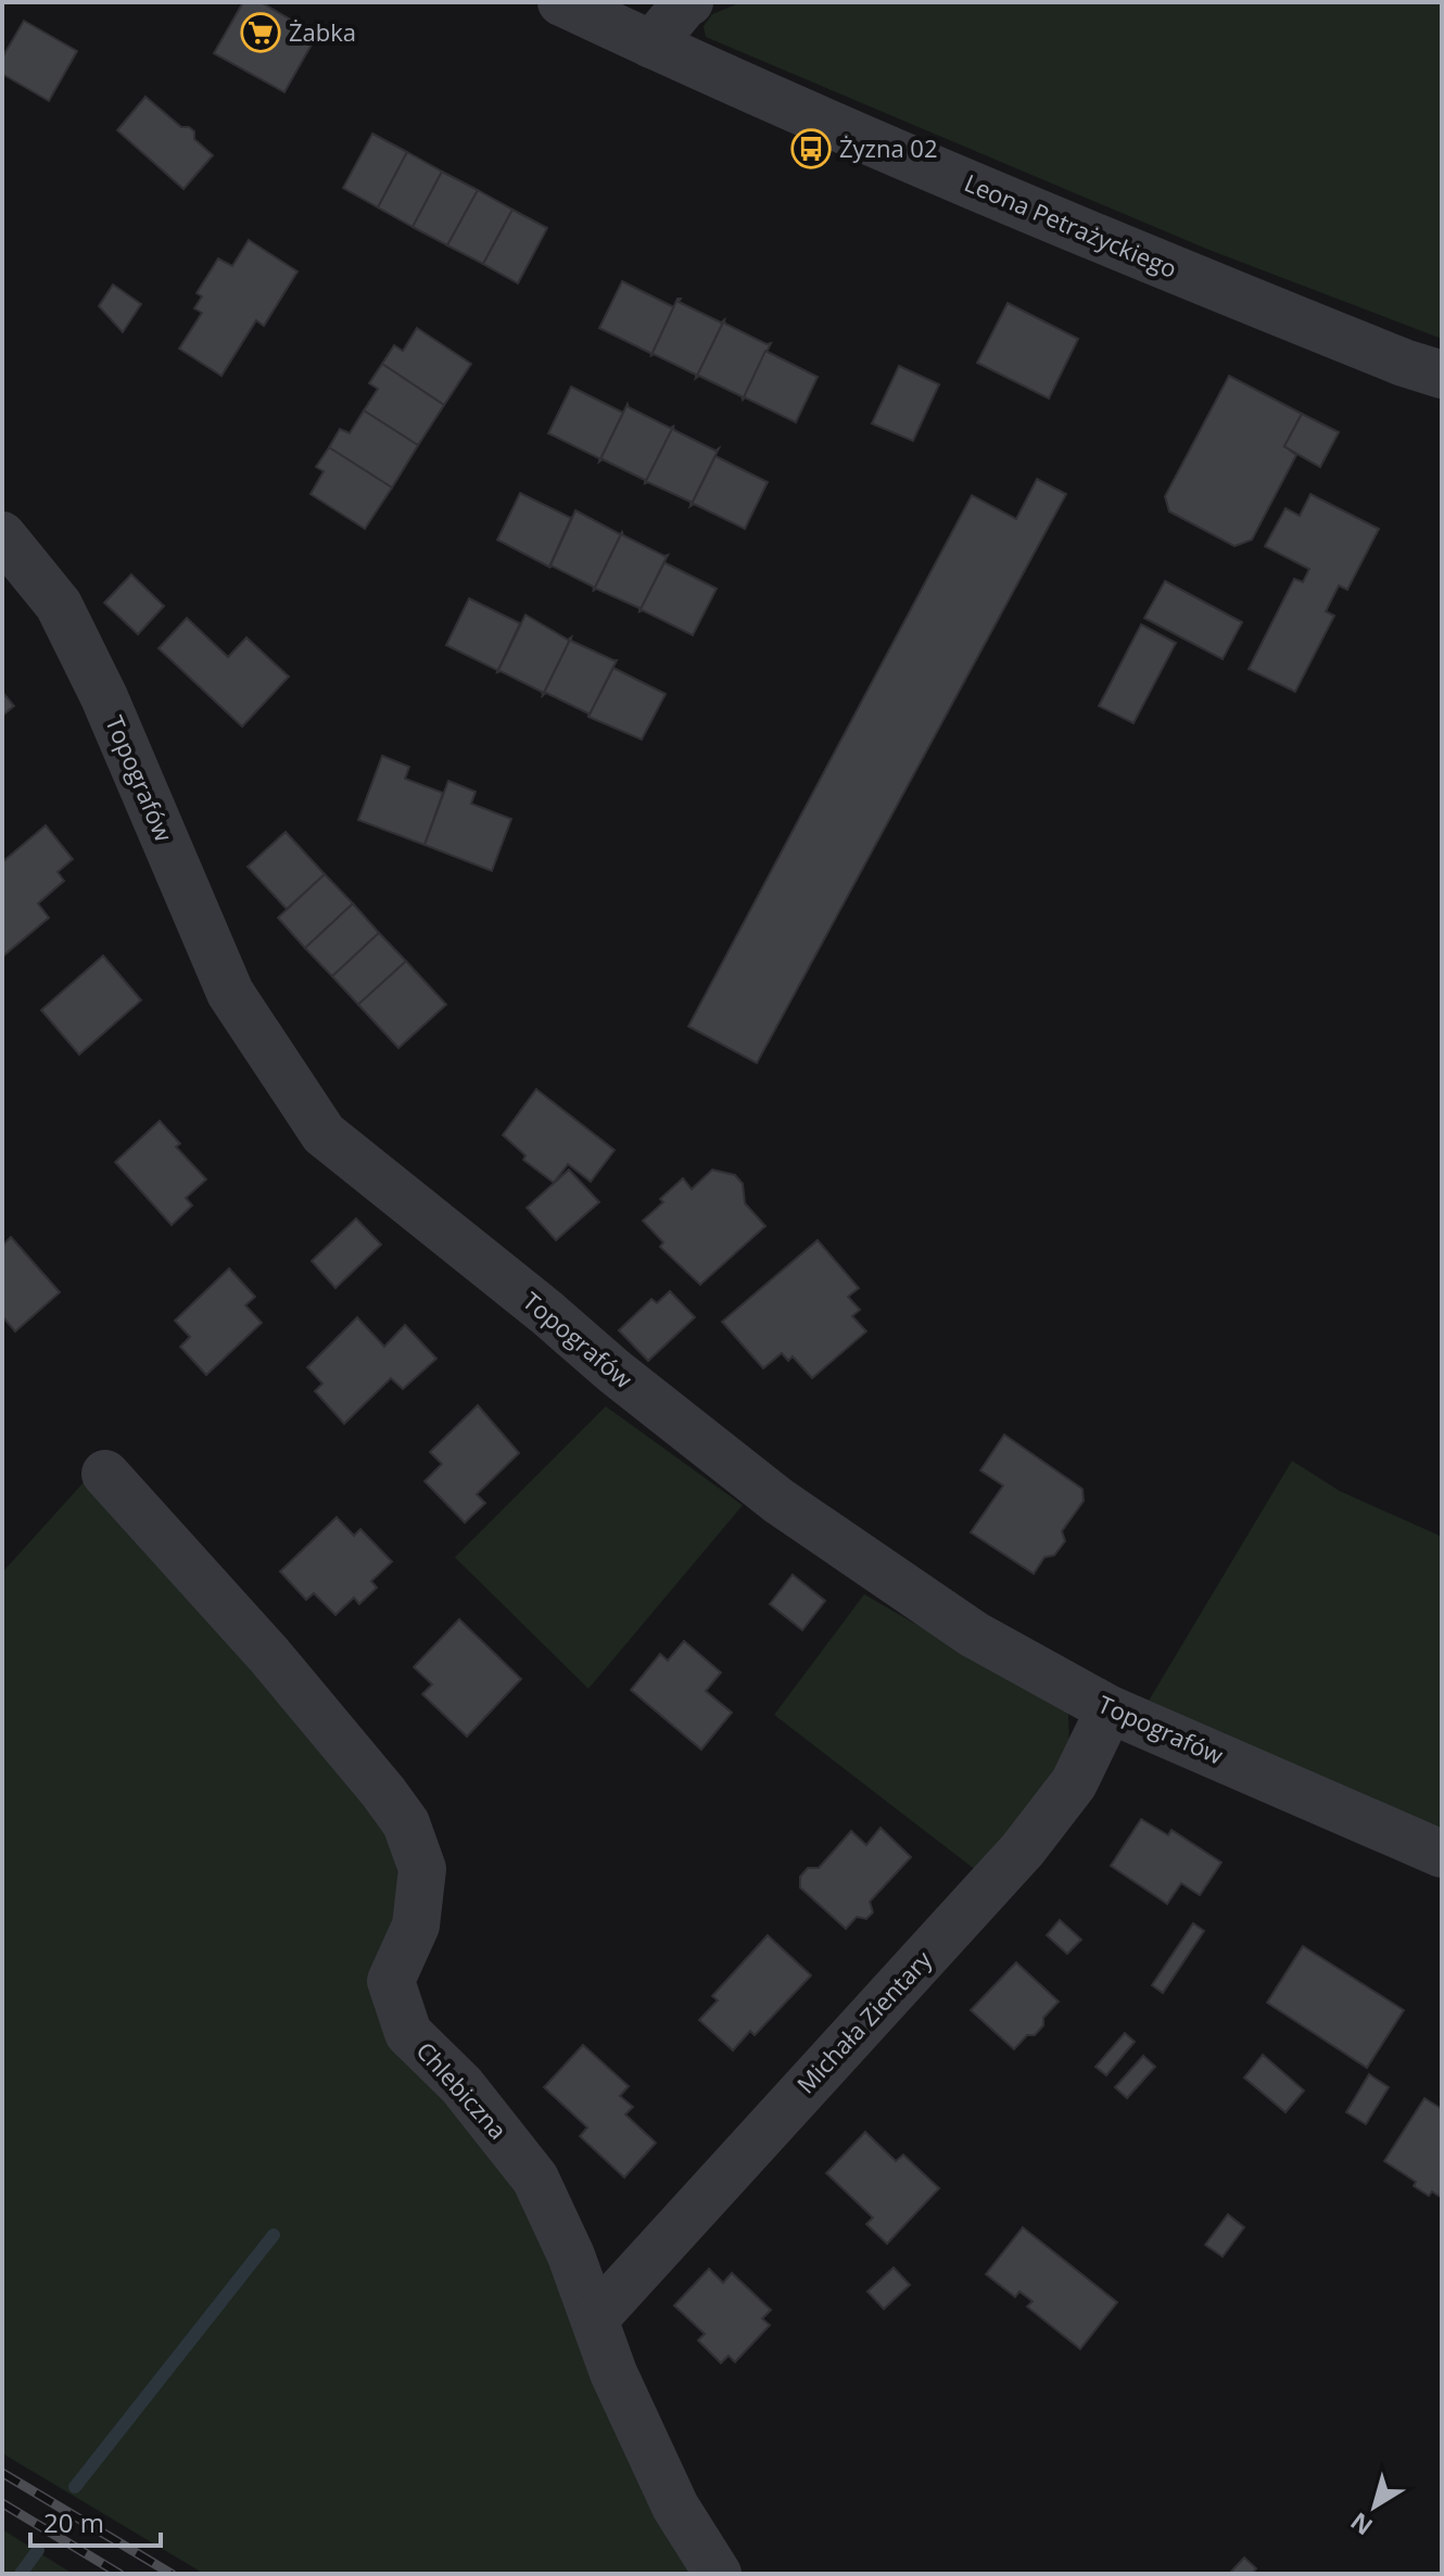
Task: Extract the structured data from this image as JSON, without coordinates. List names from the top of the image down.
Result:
{
  "streets": {
    "street": [
      "Leona Petrażyckiego",
      "Topografów",
      "Michała Zientary",
      "Chlebiczna"
    ]
  },
  "crossings": [
    ["Topografów", "Michała Zientary"],
    ["Michała Zientary", "Chlebiczna"]
  ],
  "places": {
    "supermarket": ["Żabka"],
    "bus stop": ["Żyzna 02"]
  },
  "scale_bar": "20 m",
  "north": "bottom left"
}
